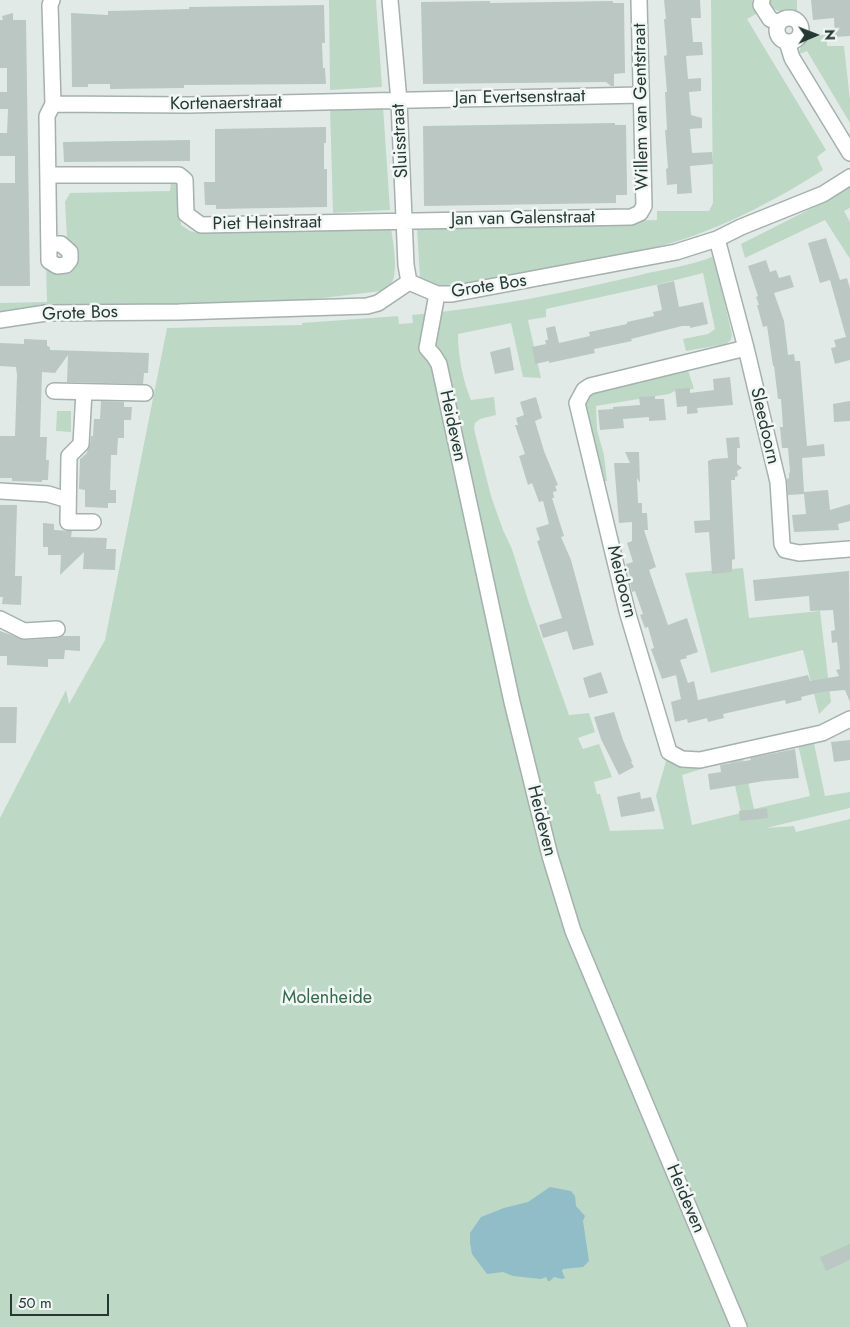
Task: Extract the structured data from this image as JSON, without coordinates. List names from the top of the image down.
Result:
{
  "streets": {
    "street": [
      "Jan Evertsenstraat",
      "Kortenaerstraat",
      "Willem van Gentstraat",
      "Sluisstraat",
      "Jan van Galenstraat",
      "Piet Heinstraat",
      "Grote Bos",
      "Heideven",
      "Sleedoorn",
      "Meidoorn"
    ]
  },
  "crossings": [
    ["Jan Evertsenstraat", "Kortenaerstraat"],
    ["Jan Evertsenstraat", "Willem van Gentstraat"],
    ["Jan Evertsenstraat", "Sluisstraat"],
    ["Kortenaerstraat", "Sluisstraat"],
    ["Willem van Gentstraat", "Jan van Galenstraat"],
    ["Sluisstraat", "Jan van Galenstraat"],
    ["Sluisstraat", "Piet Heinstraat"],
    ["Sluisstraat", "Grote Bos"],
    ["Jan van Galenstraat", "Piet Heinstraat"],
    ["Grote Bos", "Heideven"],
    ["Grote Bos", "Sleedoorn"],
    ["Sleedoorn", "Meidoorn"]
  ],
  "parks": ["Molenheide"],
  "scale_bar": "50 m",
  "north": "right"
}
